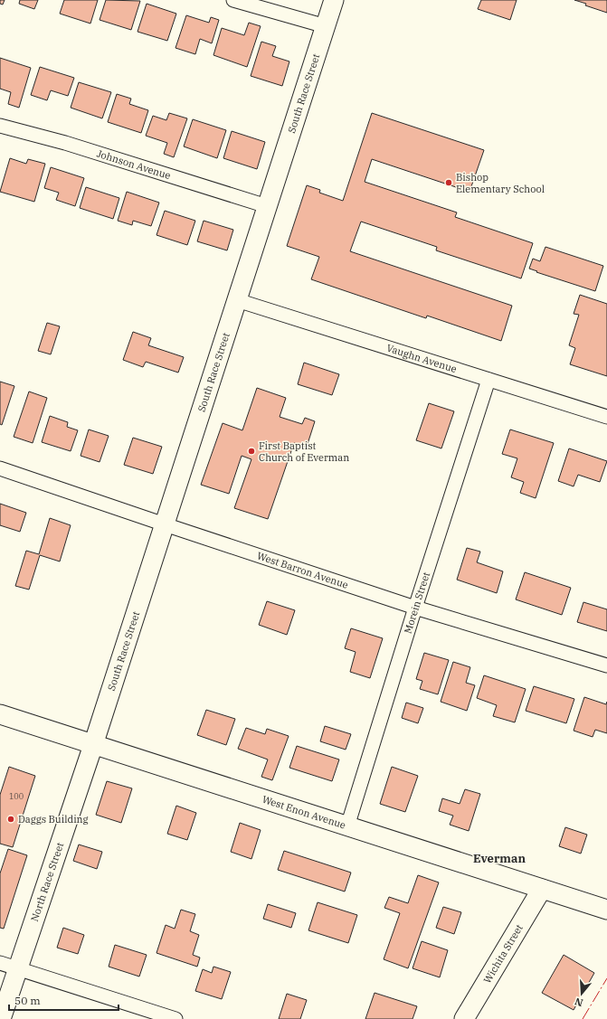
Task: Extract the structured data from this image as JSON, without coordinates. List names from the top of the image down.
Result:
{
  "streets": {
    "main road": [
      "South Race Street",
      "West Enon Avenue",
      "North Race Street",
      "Wichita Street"
    ],
    "street": [
      "Johnson Avenue",
      "Vaughn Avenue",
      "West Barron Avenue",
      "Morein Street"
    ]
  },
  "crossings": [
    ["South Race Street", "Johnson Avenue"],
    ["South Race Street", "Vaughn Avenue"],
    ["South Race Street", "West Barron Avenue"],
    ["South Race Street", "West Enon Avenue"],
    ["South Race Street", "North Race Street"],
    ["Vaughn Avenue", "Morein Street"],
    ["West Barron Avenue", "Morein Street"],
    ["Morein Street", "West Enon Avenue"],
    ["West Enon Avenue", "North Race Street"],
    ["West Enon Avenue", "Wichita Street"]
  ],
  "districts": ["Everman"],
  "places": ["Bishop Elementary School", "First Baptist Church of Everman", "Daggs Building"],
  "house_numbers": ["100"],
  "scale_bar": "50 m",
  "north": "bottom"
}
